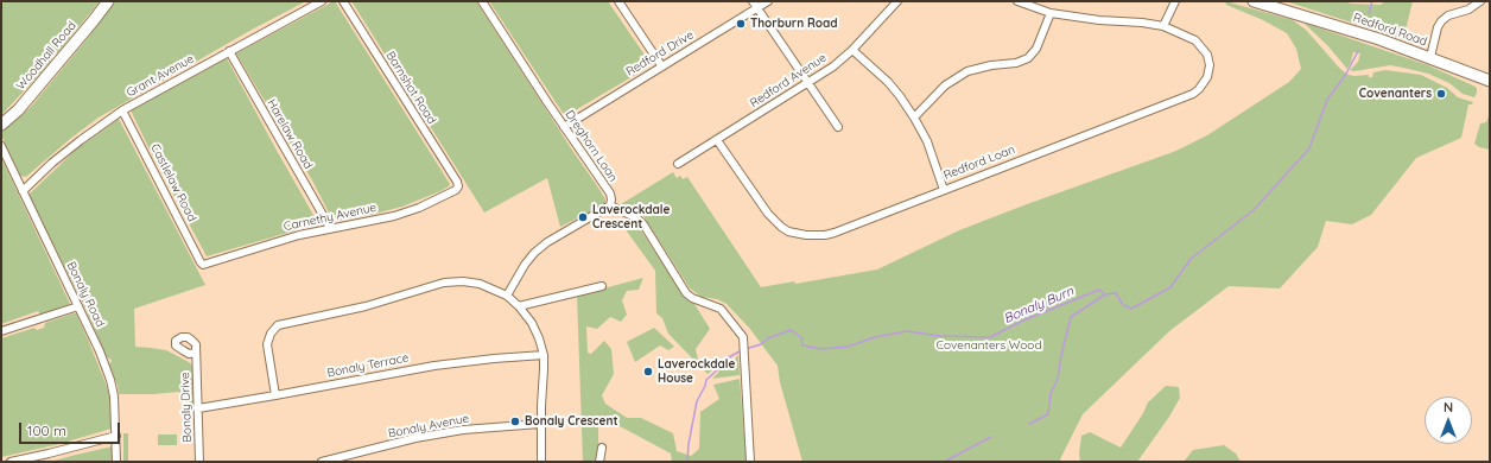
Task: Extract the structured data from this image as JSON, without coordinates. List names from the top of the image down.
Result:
{
  "streets": {
    "main road": ["Redford Road", "Woodhall Road"],
    "street": [
      "Redford Drive",
      "Grant Avenue",
      "Redford Avenue",
      "Barnshot Road",
      "Harelaw Road",
      "Dreghorn Loan",
      "Redford Loan",
      "Castlelaw Road",
      "Carnethy Avenue",
      "Bonaly Road",
      "Bonaly Terrace",
      "Bonaly Drive",
      "Bonaly Avenue"
    ]
  },
  "crossings": [
    ["Redford Drive", "Dreghorn Loan"],
    ["Grant Avenue", "Harelaw Road"],
    ["Grant Avenue", "Castlelaw Road"],
    ["Grant Avenue", "Bonaly Road"],
    ["Redford Avenue", "Redford Loan"],
    ["Barnshot Road", "Carnethy Avenue"],
    ["Harelaw Road", "Carnethy Avenue"],
    ["Castlelaw Road", "Carnethy Avenue"],
    ["Bonaly Terrace", "Bonaly Drive"]
  ],
  "water": ["Bonaly Burn"],
  "parks": ["Covenanters Wood"],
  "places": [
    "Thorburn Road",
    "Covenanters",
    "Laverockdale Crescent",
    "Laverockdale House",
    "Bonaly Crescent"
  ],
  "scale_bar": "100 m",
  "north": "top"
}
